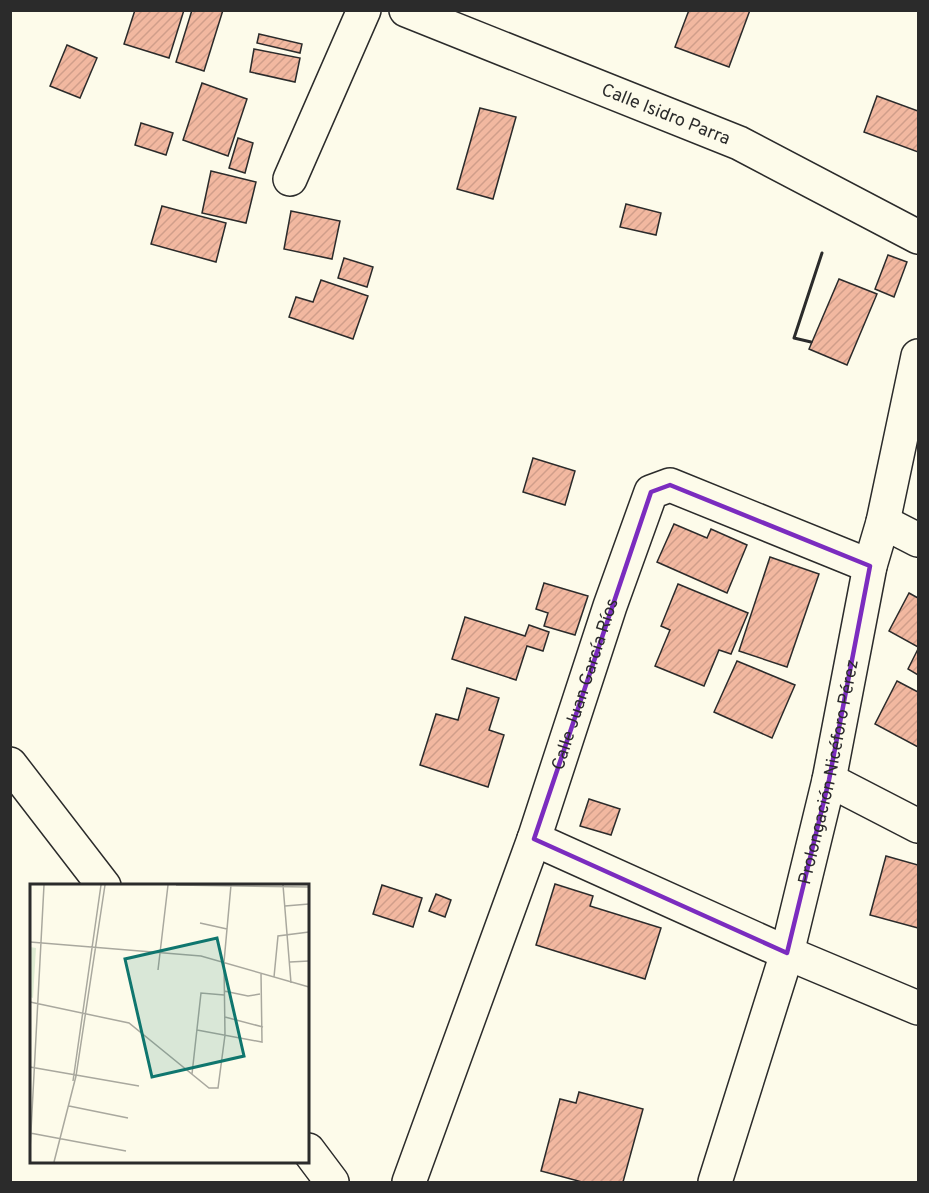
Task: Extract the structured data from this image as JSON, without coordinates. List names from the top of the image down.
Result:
{
  "streets": {
    "street": ["Calle Isidro Parra", "Calle Juan García Ríos", "Prolongación Nicéforo Pérez"]
  },
  "crossings": [
    ["Calle Juan García Ríos", "Prolongación Nicéforo Pérez"]
  ]
}
